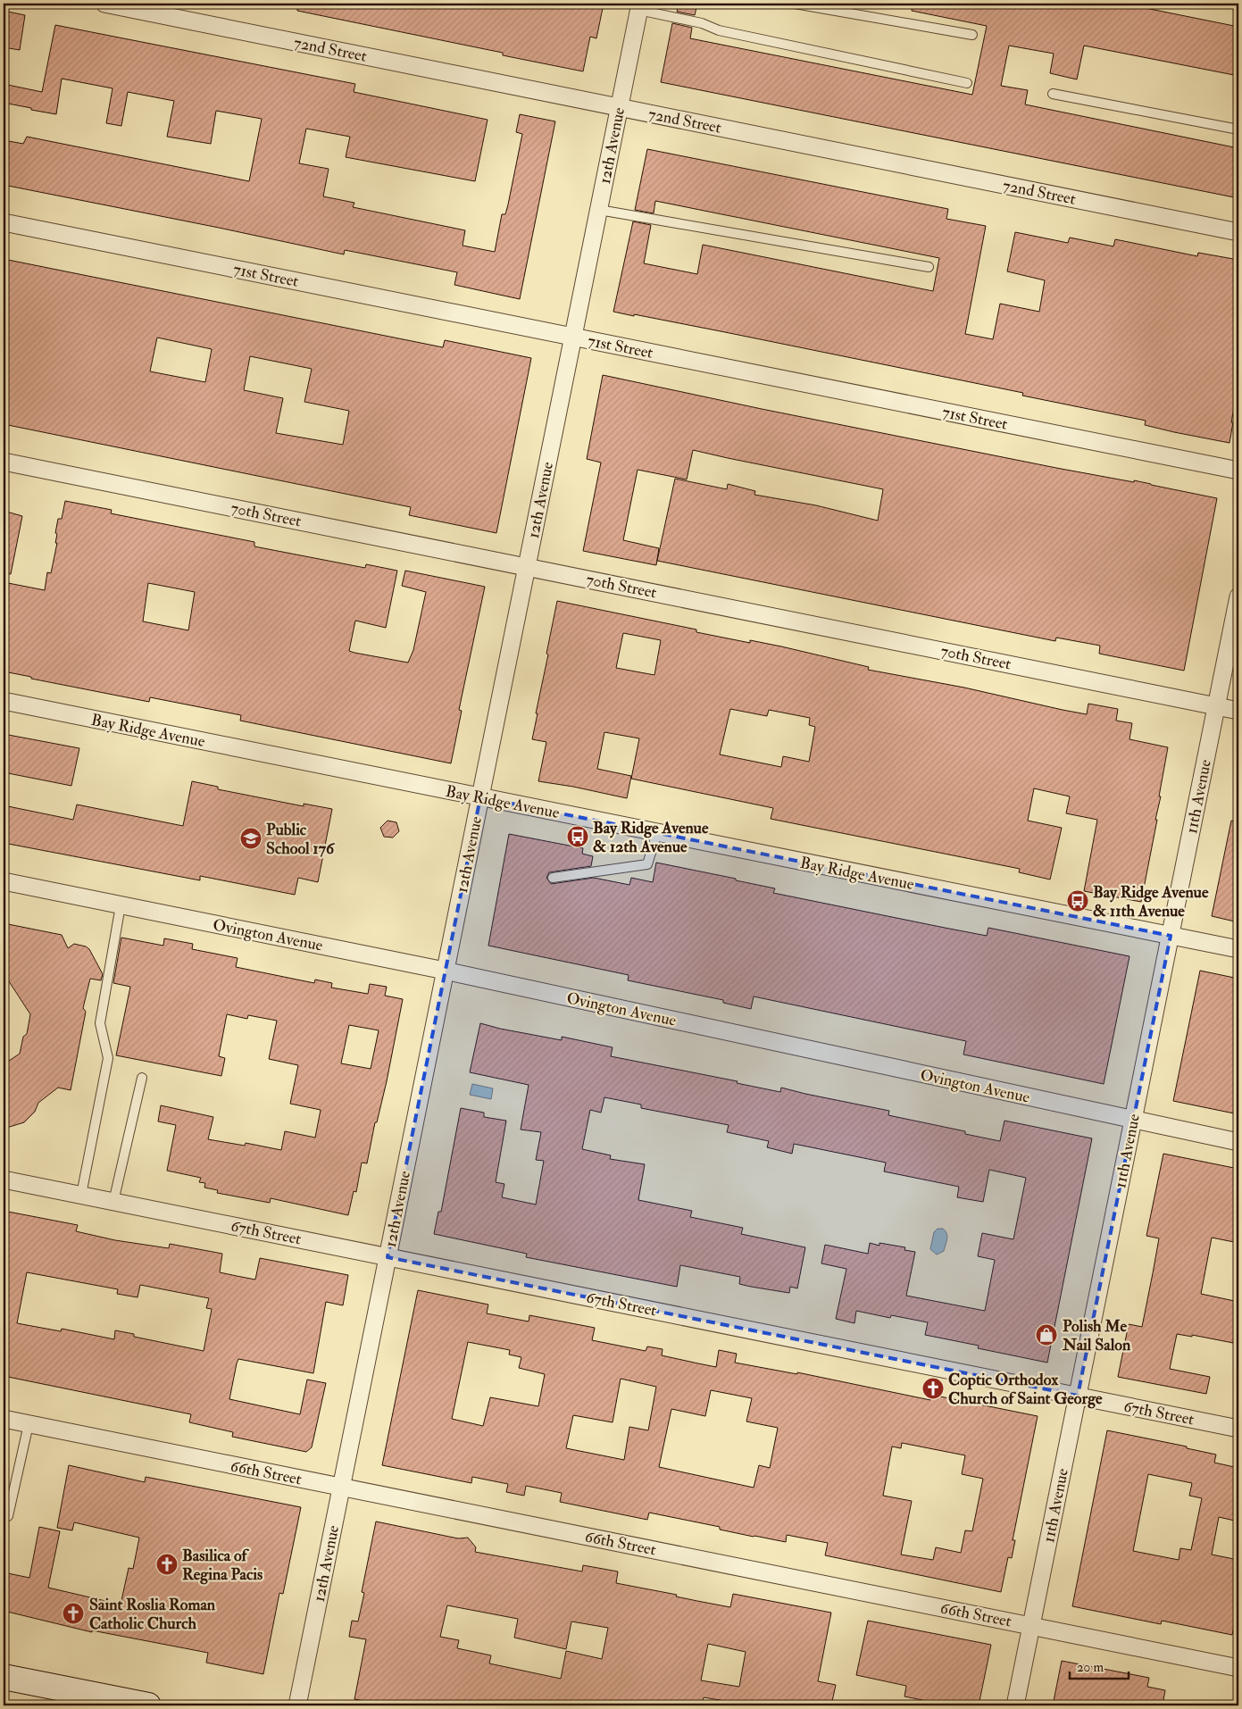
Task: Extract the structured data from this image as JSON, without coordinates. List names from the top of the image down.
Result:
{
  "streets": {
    "street": [
      "72nd Street",
      "12th Avenue",
      "71st Street",
      "70th Street",
      "Bay Ridge Avenue",
      "11th Avenue",
      "Ovington Avenue",
      "67th Street",
      "66th Street"
    ]
  },
  "crossings": [
    ["72nd Street", "12th Avenue"],
    ["12th Avenue", "71st Street"],
    ["12th Avenue", "70th Street"],
    ["12th Avenue", "Bay Ridge Avenue"],
    ["12th Avenue", "Ovington Avenue"],
    ["12th Avenue", "67th Street"],
    ["12th Avenue", "66th Street"],
    ["70th Street", "11th Avenue"],
    ["Bay Ridge Avenue", "11th Avenue"],
    ["11th Avenue", "Ovington Avenue"],
    ["11th Avenue", "67th Street"],
    ["11th Avenue", "66th Street"]
  ],
  "places": {
    "bus stop": ["Bay Ridge Avenue & 12th Avenue", "Bay Ridge Avenue & 11th Avenue"],
    "school or university": ["Public School 176"],
    "shop": ["Polish Me Nail Salon"],
    "church": ["Coptic Orthodox Church of Saint George", "Basilica of Regina Pacis", "Saint Roslia Roman Catholic Church"]
  },
  "scale_bar": "20 m"
}
